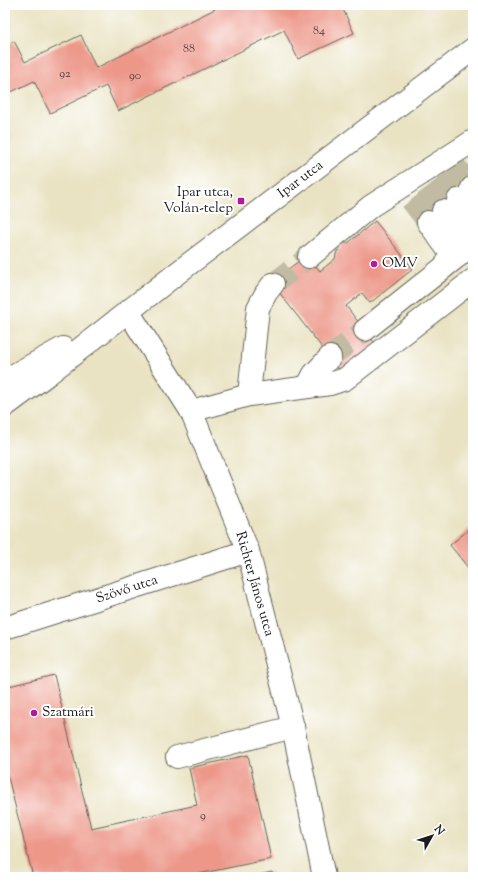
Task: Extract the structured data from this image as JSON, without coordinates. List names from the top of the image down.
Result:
{
  "streets": {
    "street": ["Ipar utca", "Richter János utca", "Szövő utca"]
  },
  "crossings": [
    ["Ipar utca", "Richter János utca"],
    ["Richter János utca", "Szövő utca"]
  ],
  "places": {
    "transit": ["Ipar utca, Volán-telep"],
    "other": ["OMV", "Szatmári"]
  },
  "house_numbers": [
    "84",
    "88",
    "92",
    "90",
    "9"
  ],
  "north": "top right"
}
